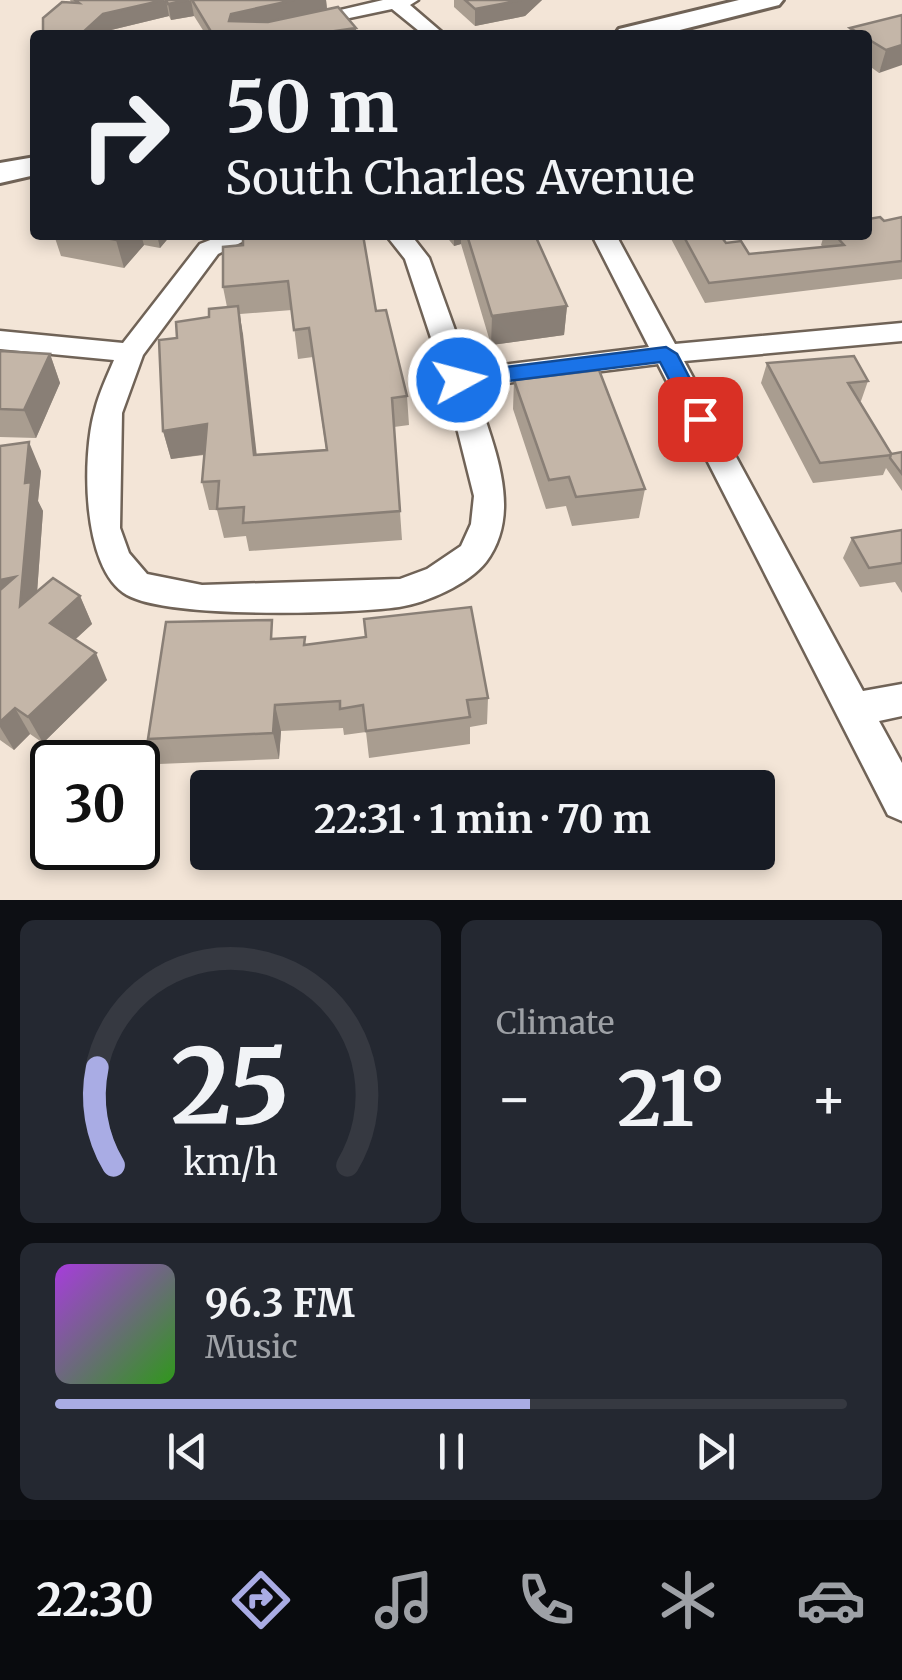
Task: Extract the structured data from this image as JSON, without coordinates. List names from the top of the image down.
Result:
{
  "page": {
    "turn": ["50 m", "South Charles Avenue"],
    "limit": "30",
    "trip": "22:31 · 1 min · 70 m",
    "tile": "Climate",
    "heat": ["−", "21°", "+"],
    "song": ["96.3 FM", "Music"],
    "tabs": "22:30",
    "gauge": ["25", "km/h"]
  }
}
